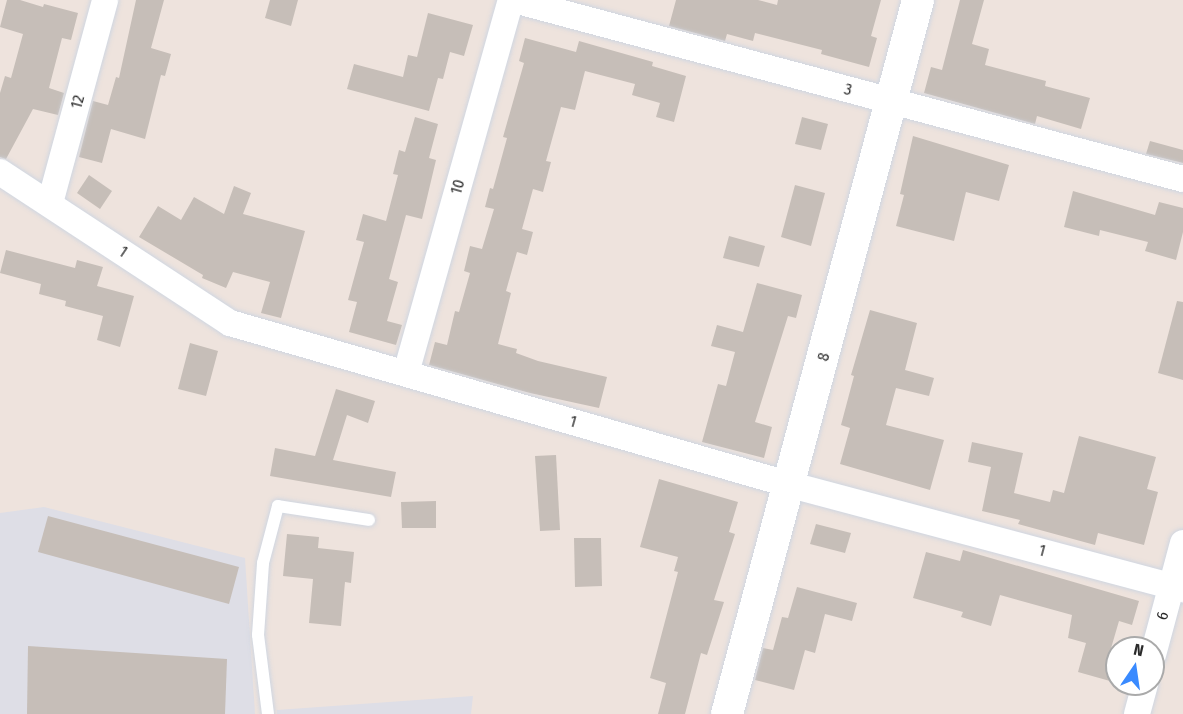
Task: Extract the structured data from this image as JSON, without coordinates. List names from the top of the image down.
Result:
{
  "streets": {
    "street": [
      "3",
      "12",
      "10",
      "1",
      "8",
      "6"
    ]
  },
  "crossings": [
    ["3", "10"],
    ["3", "8"],
    ["12", "1"],
    ["10", "1"],
    ["1", "8"],
    ["1", "6"]
  ],
  "north": "top"
}
